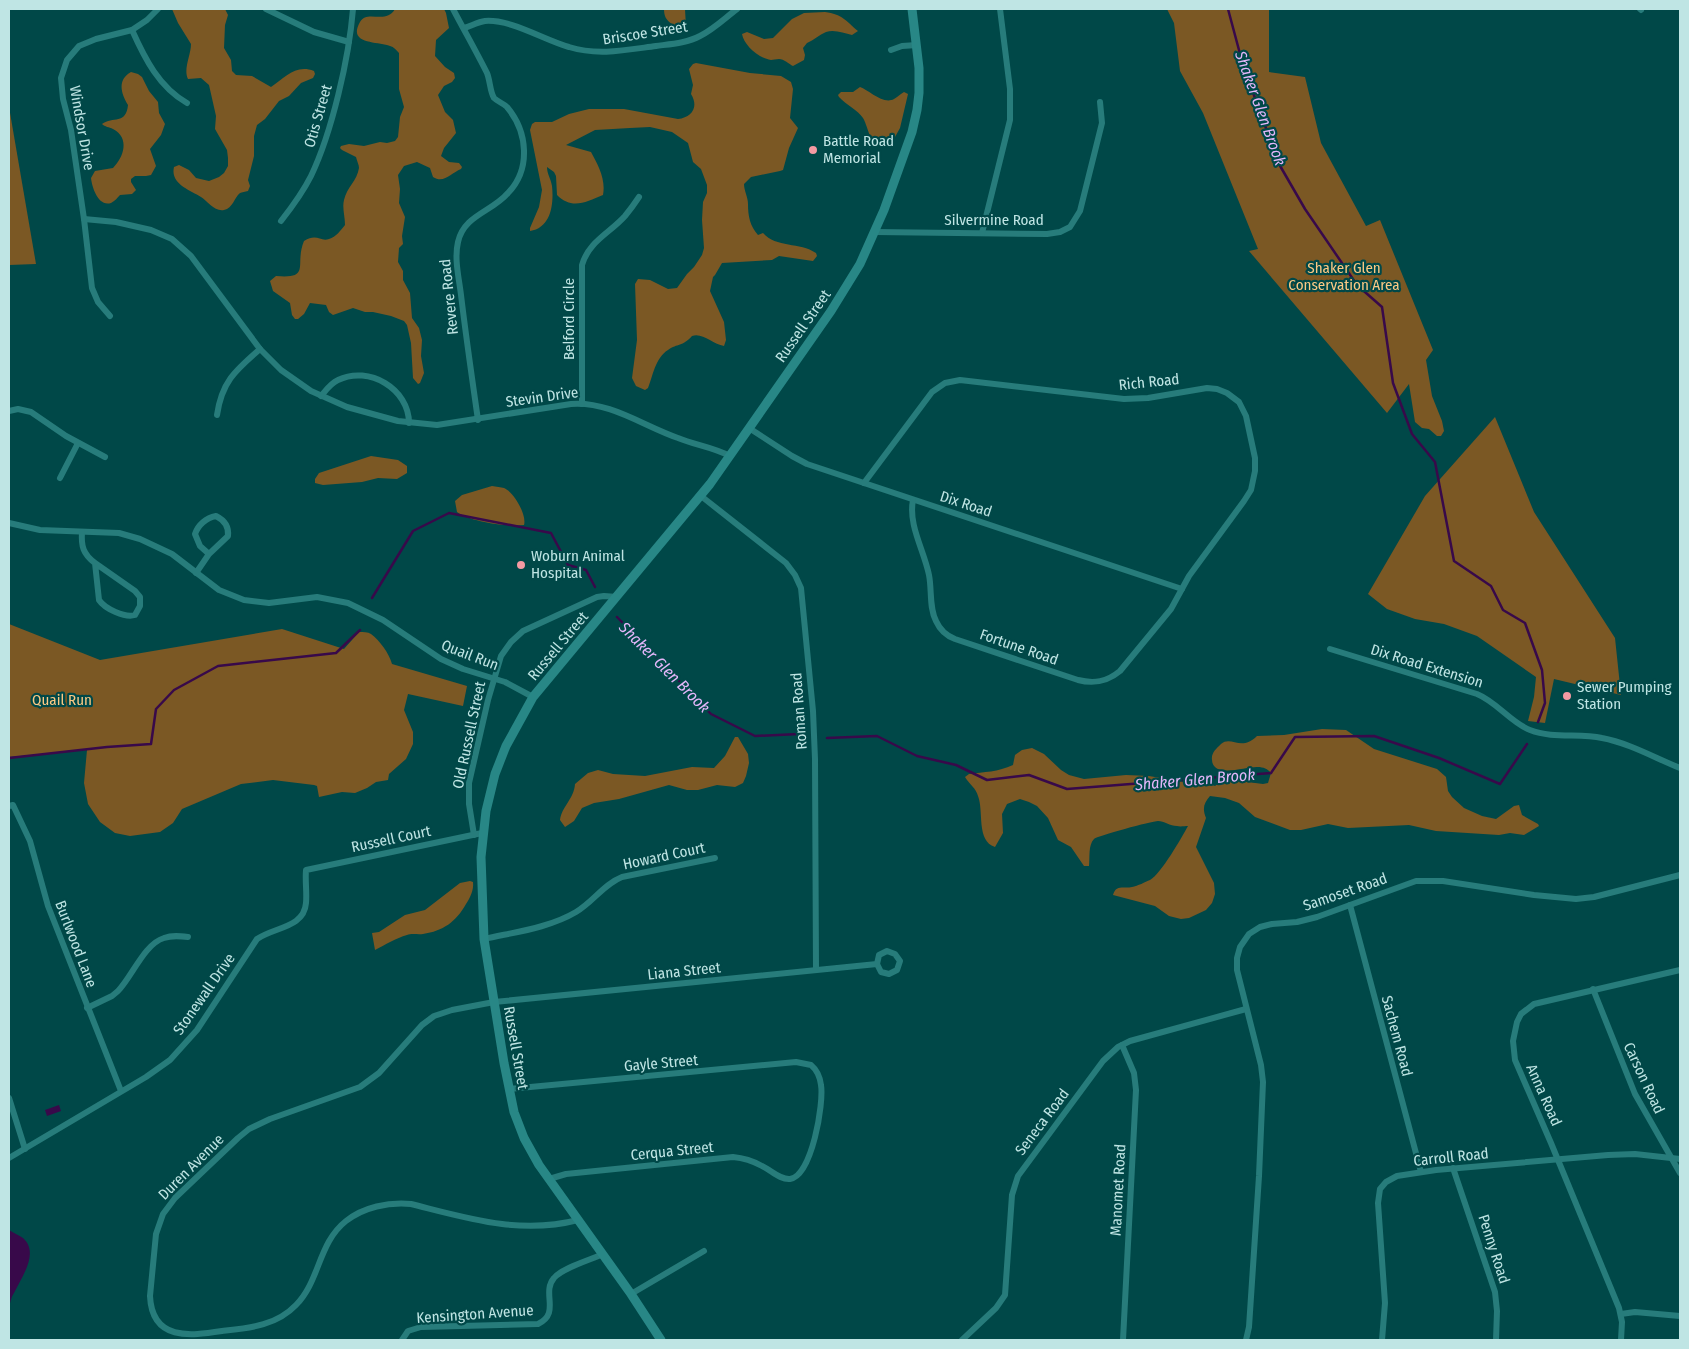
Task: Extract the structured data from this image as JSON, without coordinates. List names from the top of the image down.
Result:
{
  "streets": {
    "street": [
      "Briscoe Street",
      "Otis Street",
      "Windsor Drive",
      "Silvermine Road",
      "Revere Road",
      "Belford Circle",
      "Russell Street",
      "Rich Road",
      "Stevin Drive",
      "Dix Road",
      "Fortune Road",
      "Quail Run",
      "Dix Road Extension",
      "Roman Road",
      "Old Russell Street",
      "Russell Court",
      "Howard Court",
      "Samoset Road",
      "Burlwood Lane",
      "Liana Street",
      "Stonewall Drive",
      "Sachem Road",
      "Gayle Street",
      "Carson Road",
      "Anna Road",
      "Seneca Road",
      "Cerqua Street",
      "Carroll Road",
      "Duren Avenue",
      "Manomet Road",
      "Penny Road",
      "Kensington Avenue"
    ]
  },
  "crossings": [
    ["Briscoe Street", "Revere Road"],
    ["Windsor Drive", "Stevin Drive"],
    ["Silvermine Road", "Russell Street"],
    ["Revere Road", "Stevin Drive"],
    ["Belford Circle", "Stevin Drive"],
    ["Russell Street", "Stevin Drive"],
    ["Russell Street", "Dix Road"],
    ["Russell Street", "Quail Run"],
    ["Russell Street", "Roman Road"],
    ["Russell Street", "Old Russell Street"],
    ["Russell Street", "Russell Court"],
    ["Russell Street", "Howard Court"],
    ["Russell Street", "Liana Street"],
    ["Russell Street", "Gayle Street"],
    ["Russell Street", "Cerqua Street"],
    ["Russell Street", "Duren Avenue"],
    ["Russell Street", "Kensington Avenue"],
    ["Rich Road", "Dix Road"],
    ["Rich Road", "Fortune Road"],
    ["Dix Road", "Fortune Road"],
    ["Quail Run", "Old Russell Street"],
    ["Roman Road", "Liana Street"],
    ["Old Russell Street", "Russell Court"],
    ["Russell Court", "Stonewall Drive"],
    ["Samoset Road", "Sachem Road"],
    ["Samoset Road", "Seneca Road"],
    ["Burlwood Lane", "Stonewall Drive"],
    ["Liana Street", "Duren Avenue"],
    ["Sachem Road", "Carroll Road"],
    ["Gayle Street", "Cerqua Street"],
    ["Carson Road", "Anna Road"],
    ["Carson Road", "Carroll Road"],
    ["Anna Road", "Carroll Road"],
    ["Seneca Road", "Manomet Road"],
    ["Carroll Road", "Penny Road"]
  ],
  "water": ["Shaker Glen Brook"],
  "parks": ["Shaker Glen Conservation Area", "Quail Run"],
  "places": ["Battle Road Memorial", "Woburn Animal Hospital", "Sewer Pumping Station"]
}
